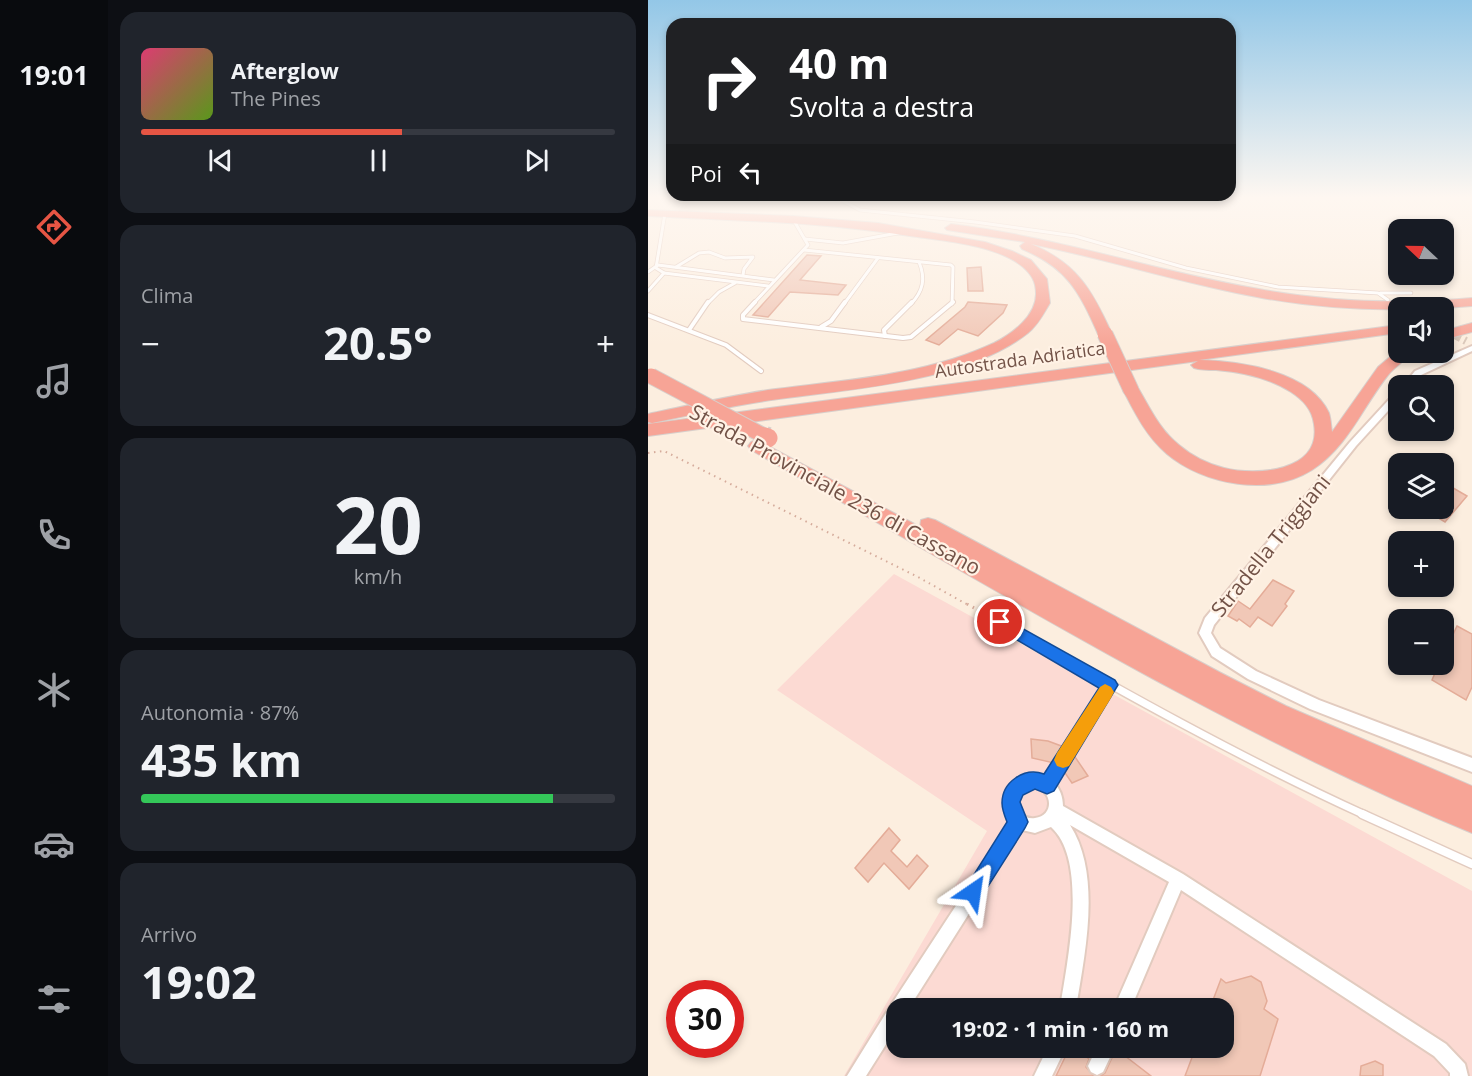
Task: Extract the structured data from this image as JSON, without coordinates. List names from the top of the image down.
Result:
{
  "streets": {
    "highway": ["Autostrada Adriatica", "Strada Provinciale 236 di Cassano"],
    "street": ["Stradella Triggiani"]
  },
  "north": "left",
  "page": {
    "tabs": "19:01",
    "turn": ["40 m", "Svolta a destra"],
    "song": ["Afterglow", "The Pines"],
    "then": "Poi",
    "map_buttons": ["+", "−"],
    "tile": [
      "Clima",
      ["20", "km/h"],
      ["Autonomia · 87%", "435 km"],
      ["Arrivo", "19:02"]
    ],
    "heat": ["−", "20.5°", "+"],
    "limit": "30",
    "trip": "19:02 · 1 min · 160 m"
  }
}
